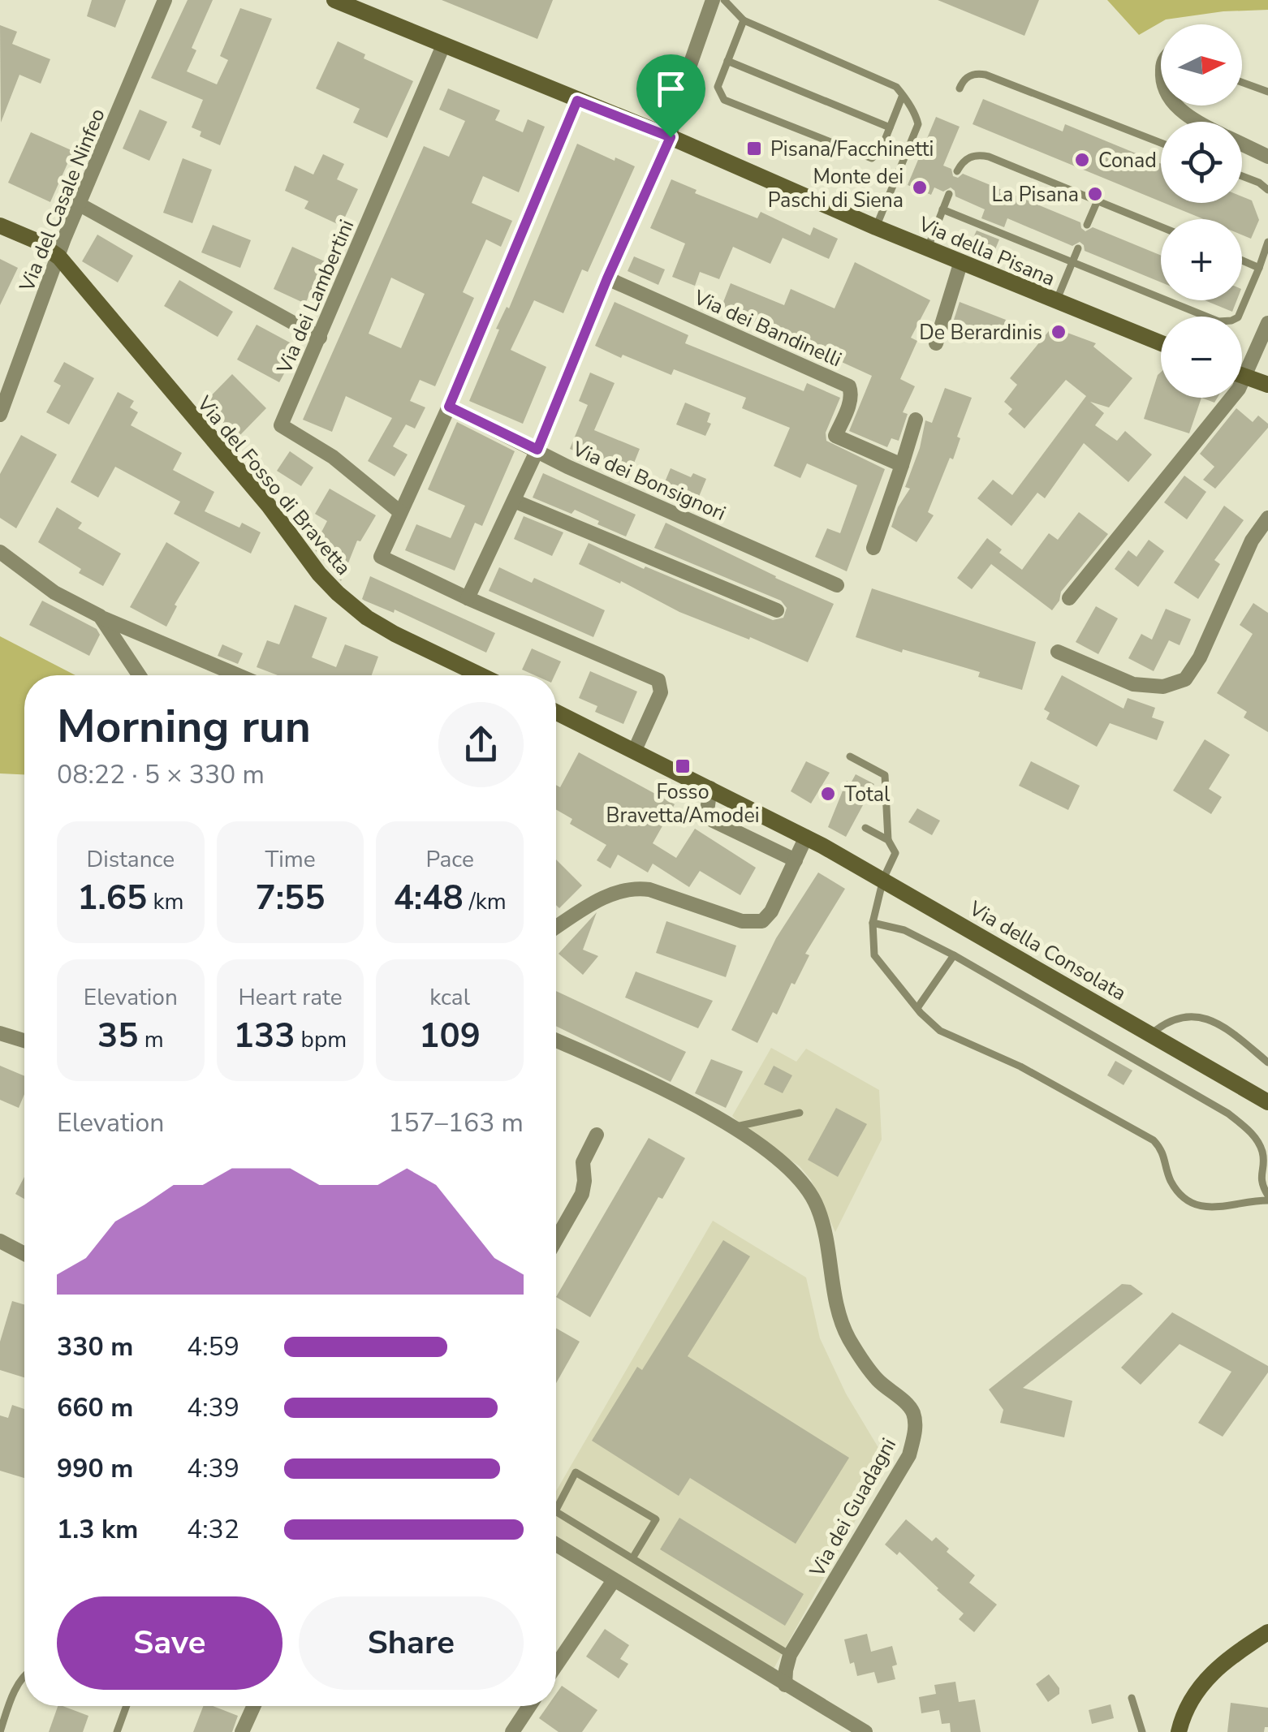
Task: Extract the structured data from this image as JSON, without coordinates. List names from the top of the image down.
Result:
{
  "streets": {
    "main road": ["Via della Pisana", "Via del Fosso di Bravetta", "Via della Consolata"],
    "street": [
      "Via del Casale Ninfeo",
      "Via dei Lambertini",
      "Via dei Bandinelli",
      "Via dei Bonsignori",
      "Via dei Guadagni"
    ]
  },
  "crossings": [
    ["Via del Casale Ninfeo", "Via del Fosso di Bravetta"],
    ["Via della Pisana", "Via dei Lambertini"]
  ],
  "places": {
    "transit": ["Pisana/Facchinetti", "Fosso Bravetta/Amodei"],
    "other": [
      "Conad",
      "Monte dei Paschi di Siena",
      "La Pisana",
      "De Berardinis",
      "Total"
    ]
  },
  "north": "right",
  "page": {
    "map_buttons": ["+", "−"],
    "heading": ["Morning run", "08:22 · 5 × 330 m"],
    "stats": [
      ["Distance", "1.65 km"],
      ["Time", "7:55"],
      ["Pace", "4:48 /km"],
      ["Elevation", "35 m"],
      ["Heart rate", "133 bpm"],
      ["kcal", "109"]
    ],
    "chart": ["Elevation", "157–163 m"],
    "list": [
      {
        "name": "330 m",
        "note": "4:59"
      },
      {
        "name": "660 m",
        "note": "4:39"
      },
      {
        "name": "990 m",
        "note": "4:39"
      },
      {
        "name": "1.3 km",
        "note": "4:32"
      }
    ],
    "buttons": ["Save", "Share"]
  }
}
